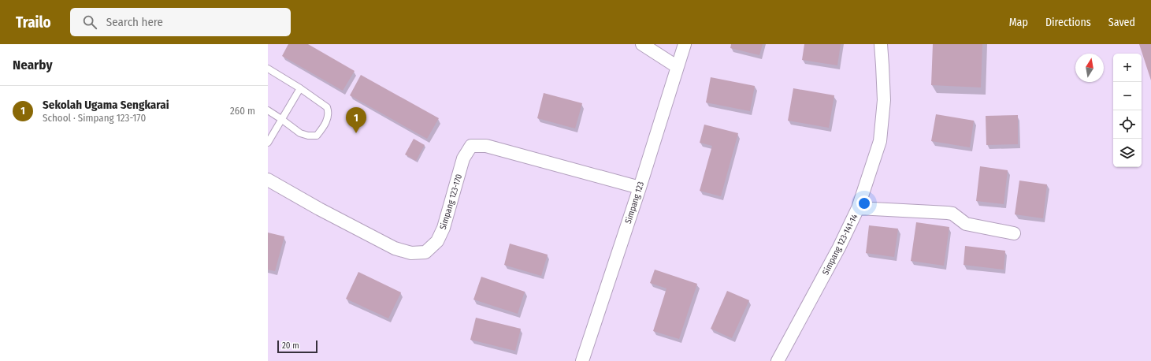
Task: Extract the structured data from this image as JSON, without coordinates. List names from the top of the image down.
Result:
{
  "streets": {
    "street": ["Simpang 123-170", "Simpang 123", "Simpang 123-141-14"]
  },
  "crossings": [
    ["Simpang 123-170", "Simpang 123"]
  ],
  "scale_bar": "20 m",
  "north": "top",
  "page": {
    "header": "Trailo",
    "search": "Search here",
    "nav": ["Map", "Directions", "Saved"],
    "heading": "Nearby",
    "map_buttons": ["+", "−"],
    "list": [
      {
        "mark": "1",
        "name": "Sekolah Ugama Sengkarai",
        "note": "School · Simpang 123-170",
        "value": "260 m"
      }
    ],
    "pins": "1",
    "scale": "20 m"
  }
}
